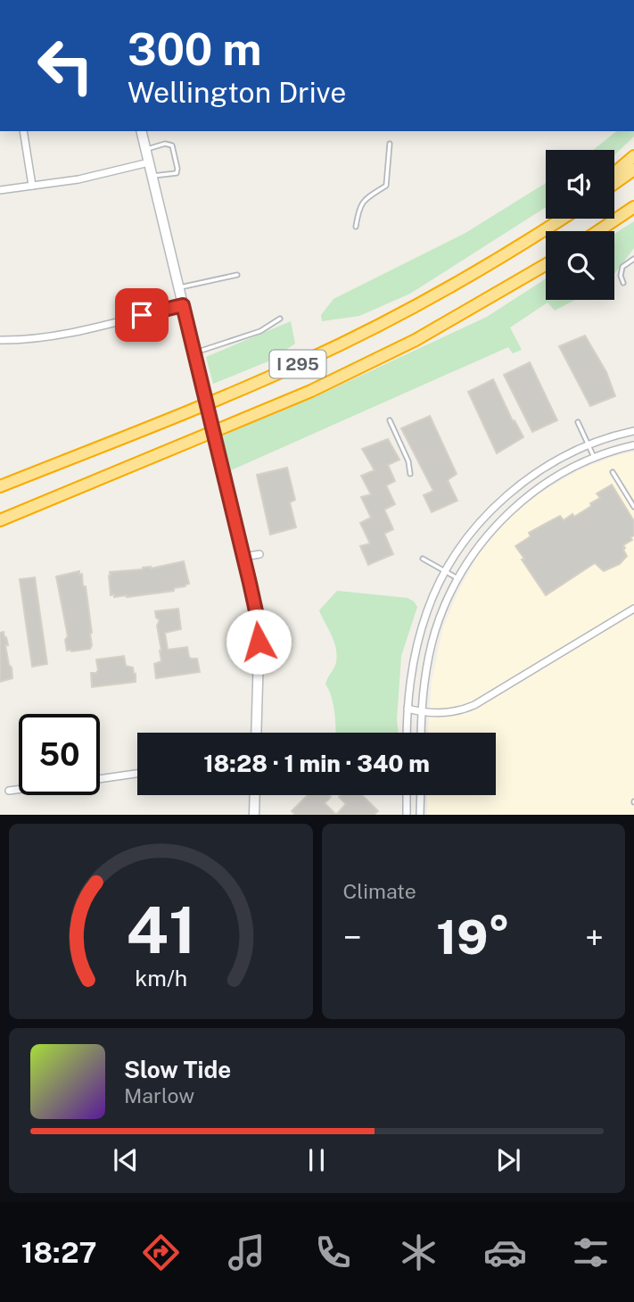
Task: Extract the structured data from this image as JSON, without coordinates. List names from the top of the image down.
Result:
{
  "streets": {
    "highway": ["I 295"]
  },
  "page": {
    "turn": ["300 m", "Wellington Drive"],
    "limit": "50",
    "trip": "18:28 · 1 min · 340 m",
    "tile": "Climate",
    "heat": ["−", "19°", "+"],
    "song": ["Slow Tide", "Marlow"],
    "tabs": "18:27",
    "gauge": ["41", "km/h"]
  }
}
